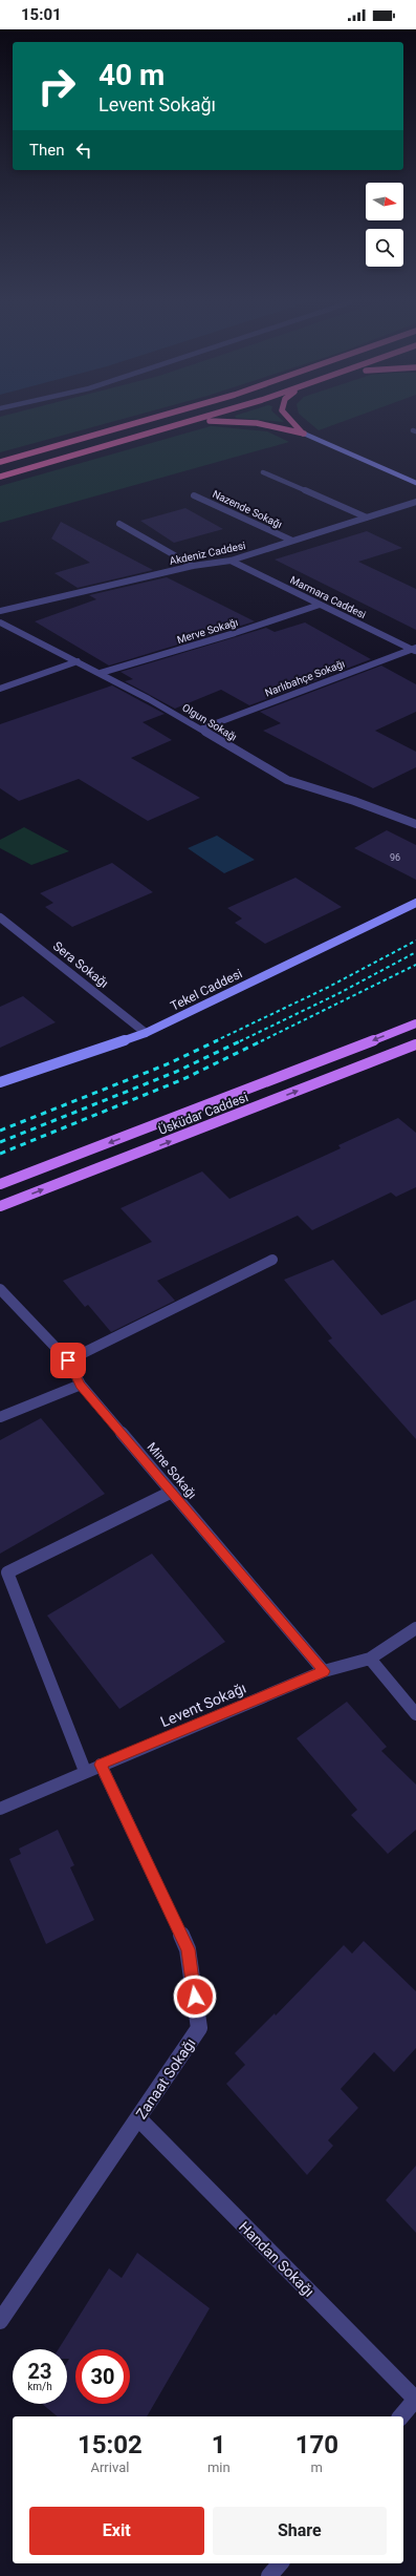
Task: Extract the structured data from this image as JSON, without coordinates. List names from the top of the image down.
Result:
{
  "streets": {
    "main road": ["Üsküdar Caddesi"],
    "street": [
      "Nazende Sokağı",
      "Akdeniz Caddesi",
      "Marmara Caddesi",
      "Merve Sokağı",
      "Narlıbahçe Sokağı",
      "Olgun Sokağı",
      "Sera Sokağı",
      "Tekel Caddesi",
      "Mine Sokağı",
      "Levent Sokağı",
      "Zanaat Sokağı",
      "Handan Sokağı"
    ]
  },
  "crossings": [
    ["Nazende Sokağı", "Akdeniz Caddesi"],
    ["Akdeniz Caddesi", "Marmara Caddesi"],
    ["Marmara Caddesi", "Merve Sokağı"],
    ["Marmara Caddesi", "Narlıbahçe Sokağı"],
    ["Merve Sokağı", "Olgun Sokağı"],
    ["Narlıbahçe Sokağı", "Olgun Sokağı"],
    ["Sera Sokağı", "Tekel Caddesi"],
    ["Mine Sokağı", "Levent Sokağı"],
    ["Levent Sokağı", "Zanaat Sokağı"],
    ["Zanaat Sokağı", "Handan Sokağı"]
  ],
  "house_numbers": ["96"],
  "north": "right",
  "page": {
    "status": "15:01",
    "turn": ["40 m", "Levent Sokağı"],
    "then": "Then",
    "speed": "23 km/h",
    "limit": "30",
    "eta": [
      "15:02",
      "Arrival",
      "1",
      "min",
      "170",
      "m"
    ],
    "buttons": ["Exit", "Share"]
  }
}
